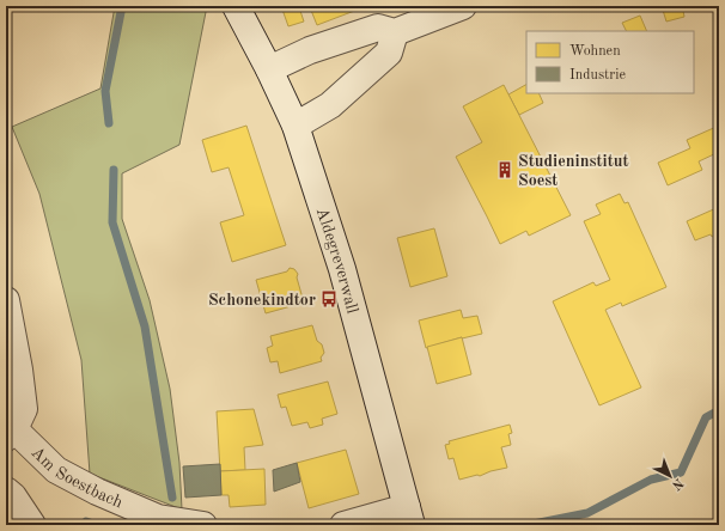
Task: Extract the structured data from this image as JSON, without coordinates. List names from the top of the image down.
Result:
{
  "streets": {
    "street": ["Aldegreverwall", "Am Soestbach"]
  },
  "places": {
    "building": ["Studieninstitut Soest"],
    "bus stop": ["Schonekindtor"]
  },
  "legend": ["Wohnen", "Industrie"],
  "north": "bottom right"
}
